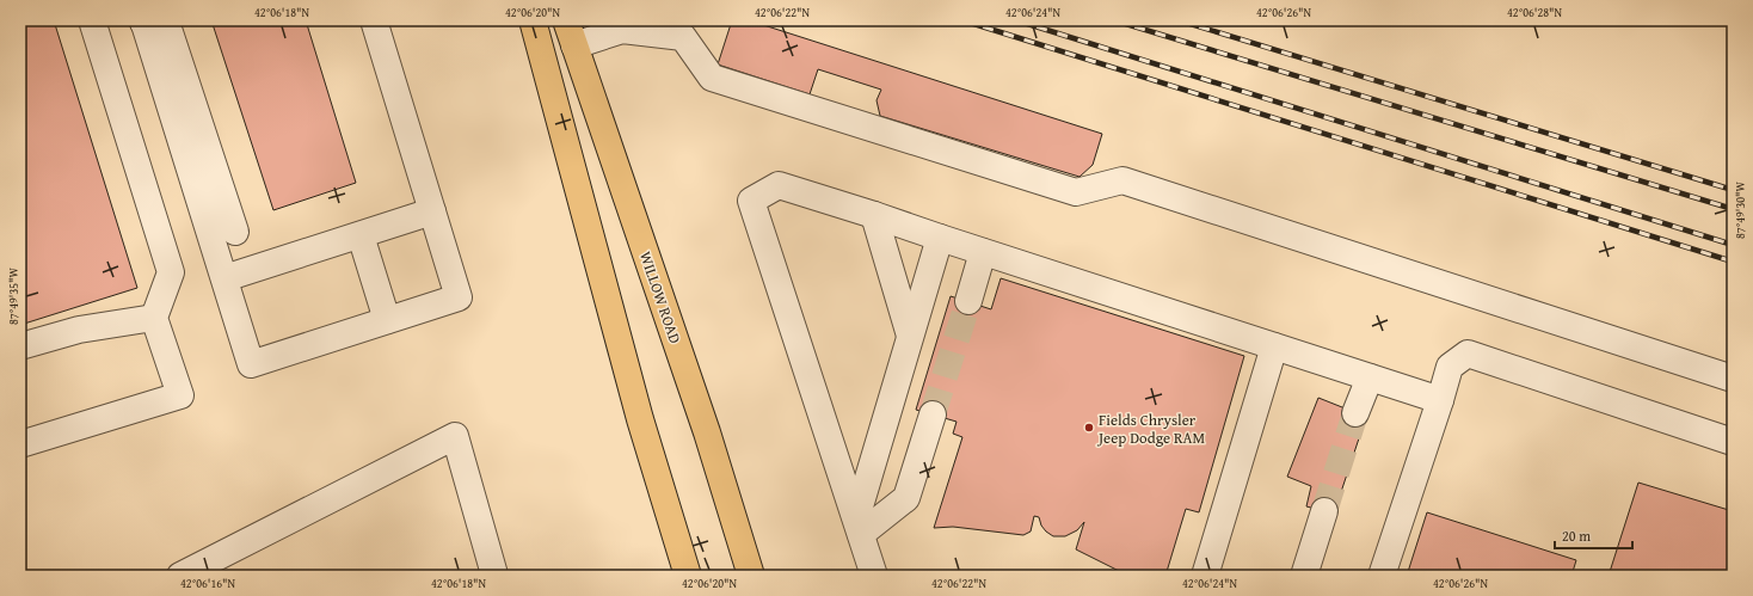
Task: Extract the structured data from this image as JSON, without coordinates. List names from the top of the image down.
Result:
{
  "streets": {
    "main road": ["WILLOW ROAD"]
  },
  "places": ["Fields Chrysler Jeep Dodge RAM"],
  "scale_bar": "20 m",
  "coordinates": [
    "42°06'18\"N",
    "42°06'20\"N",
    "42°06'22\"N",
    "42°06'24\"N",
    "42°06'26\"N",
    "42°06'28\"N",
    "87°49'30\"W",
    "87°49'35\"W",
    "42°06'16\"N"
  ]
}
